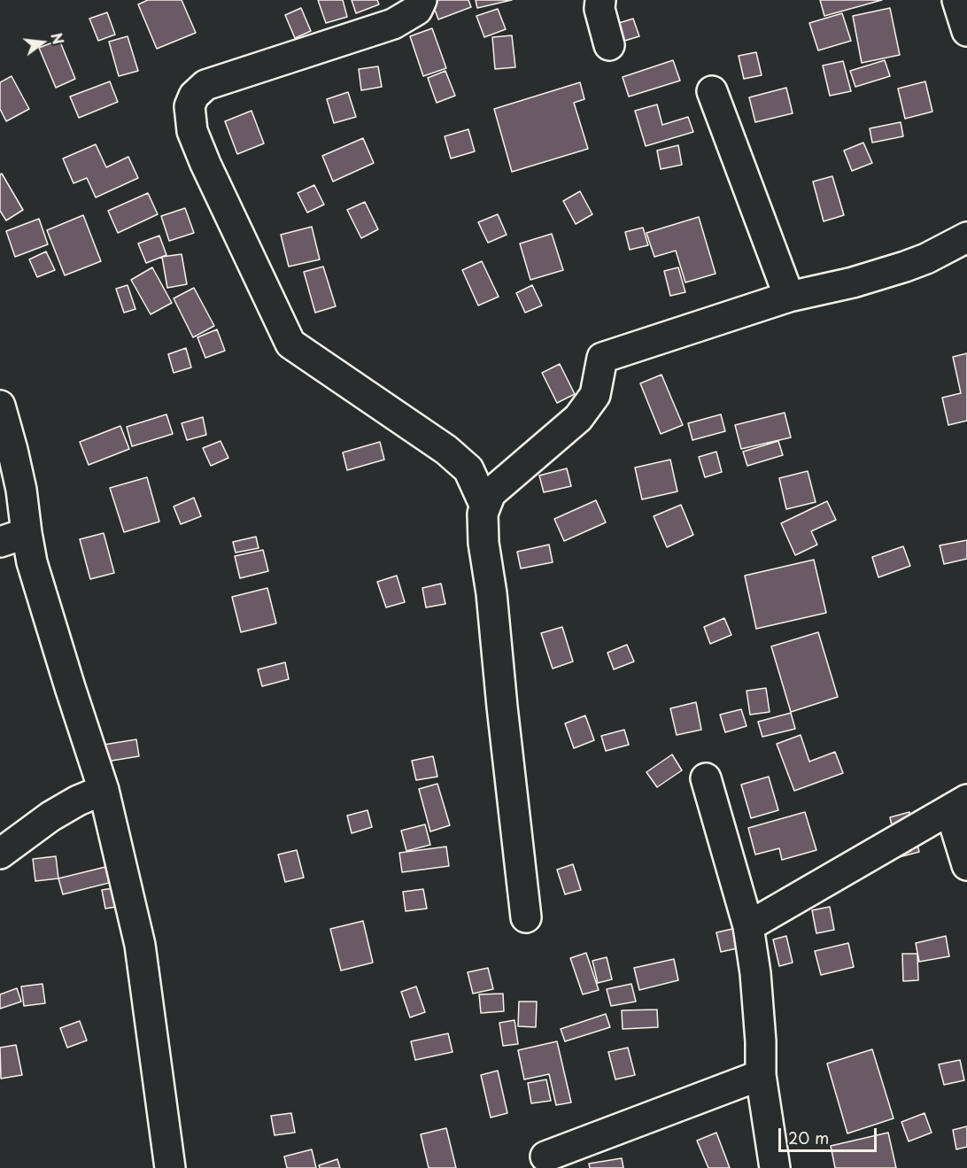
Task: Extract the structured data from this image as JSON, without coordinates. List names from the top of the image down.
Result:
{
  "scale_bar": "20 m",
  "north": "right"
}
